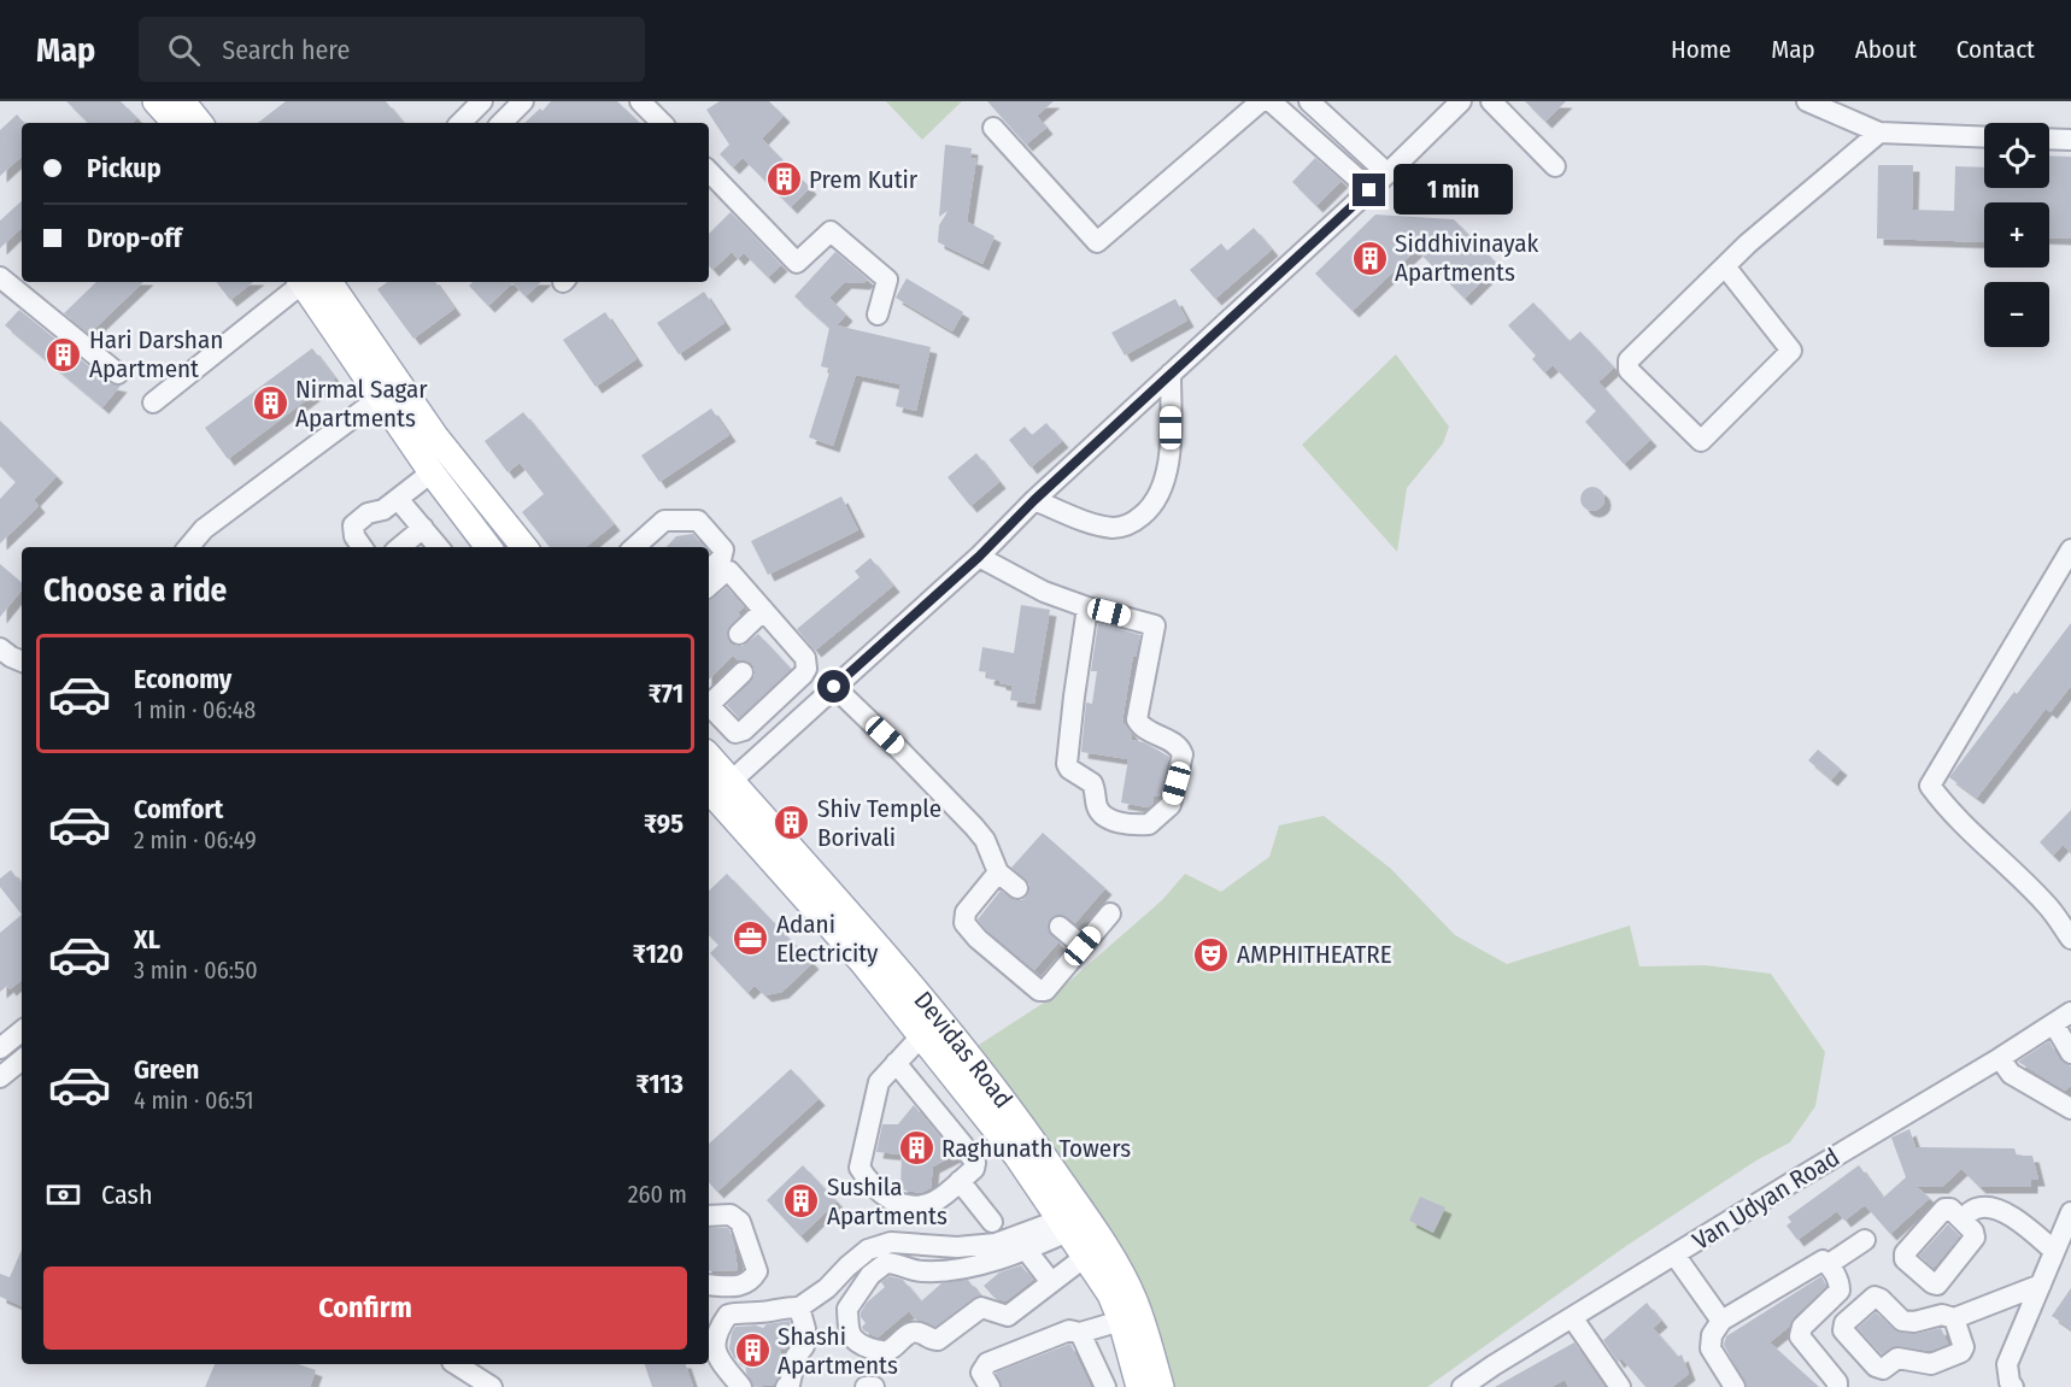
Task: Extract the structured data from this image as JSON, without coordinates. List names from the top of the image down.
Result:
{
  "streets": {
    "main road": ["Devidas Road"],
    "street": ["Van Udyan Road"]
  },
  "places": {
    "building": [
      "Prem Kutir",
      "Siddhivinayak Apartments",
      "Hari Darshan Apartment",
      "Nirmal Sagar Apartments",
      "Shiv Temple Borivali",
      "Raghunath Towers",
      "Sushila Apartments",
      "Shashi Apartments"
    ],
    "office": ["Adani Electricity"],
    "theatre": ["AMPHITHEATRE"]
  },
  "page": {
    "header": "Map",
    "search": "Search here",
    "nav": [
      "Home",
      "Map",
      "About",
      "Contact"
    ],
    "map_buttons": ["+", "−"],
    "banner": ["Pickup", "Drop-off"],
    "bubble": "1 min",
    "heading": "Choose a ride",
    "list": [
      {
        "name": "Economy",
        "note": "1 min · 06:48",
        "value": "₹71"
      },
      {
        "name": "Comfort",
        "note": "2 min · 06:49",
        "value": "₹95"
      },
      {
        "name": "XL",
        "note": "3 min · 06:50",
        "value": "₹120"
      },
      {
        "name": "Green",
        "note": "4 min · 06:51",
        "value": "₹113"
      }
    ],
    "pay": ["Cash", "260 m"],
    "buttons": "Confirm"
  }
}
